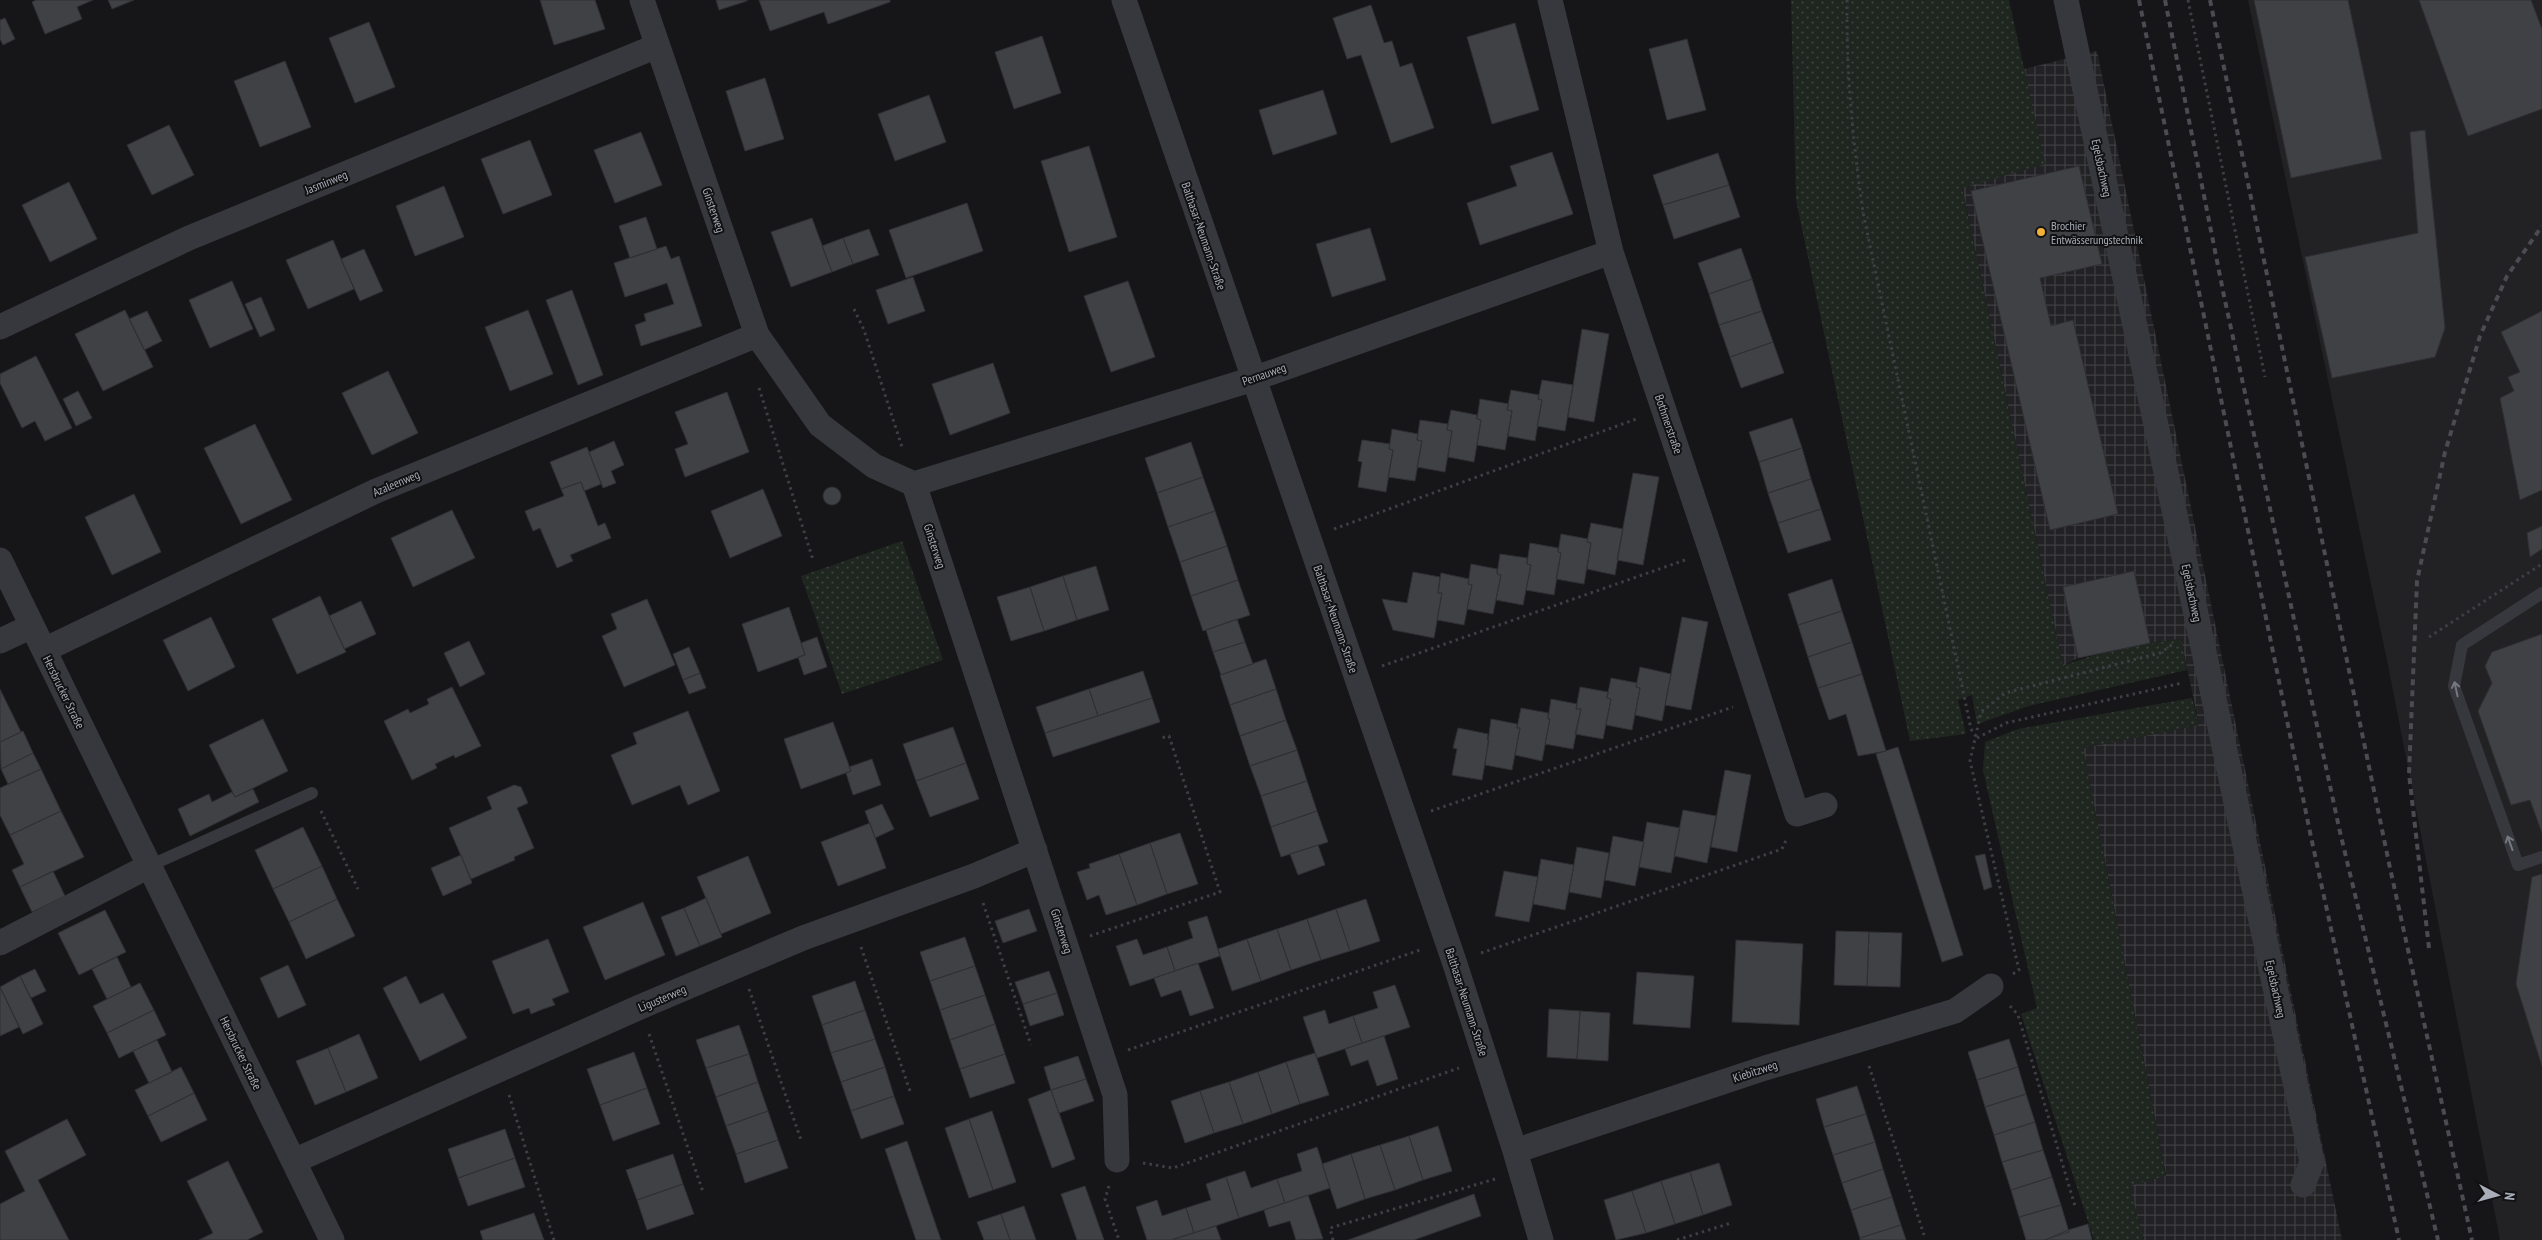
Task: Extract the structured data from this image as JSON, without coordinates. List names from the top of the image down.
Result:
{
  "streets": {
    "street": [
      "Egelsbachweg",
      "Jasminweg",
      "Ginsterweg",
      "Balthasar-Neumann-Straße",
      "Pernauweg",
      "Bothmerstraße",
      "Azaleenweg",
      "Hersbrucker Straße",
      "Ligusterweg",
      "Kiebitzweg"
    ]
  },
  "crossings": [
    ["Jasminweg", "Ginsterweg"],
    ["Ginsterweg", "Pernauweg"],
    ["Ginsterweg", "Azaleenweg"],
    ["Ginsterweg", "Ligusterweg"],
    ["Balthasar-Neumann-Straße", "Pernauweg"],
    ["Balthasar-Neumann-Straße", "Kiebitzweg"],
    ["Pernauweg", "Bothmerstraße"],
    ["Azaleenweg", "Hersbrucker Straße"],
    ["Hersbrucker Straße", "Ligusterweg"]
  ],
  "places": ["Brochier Entwässerungstechnik"],
  "north": "right"
}
